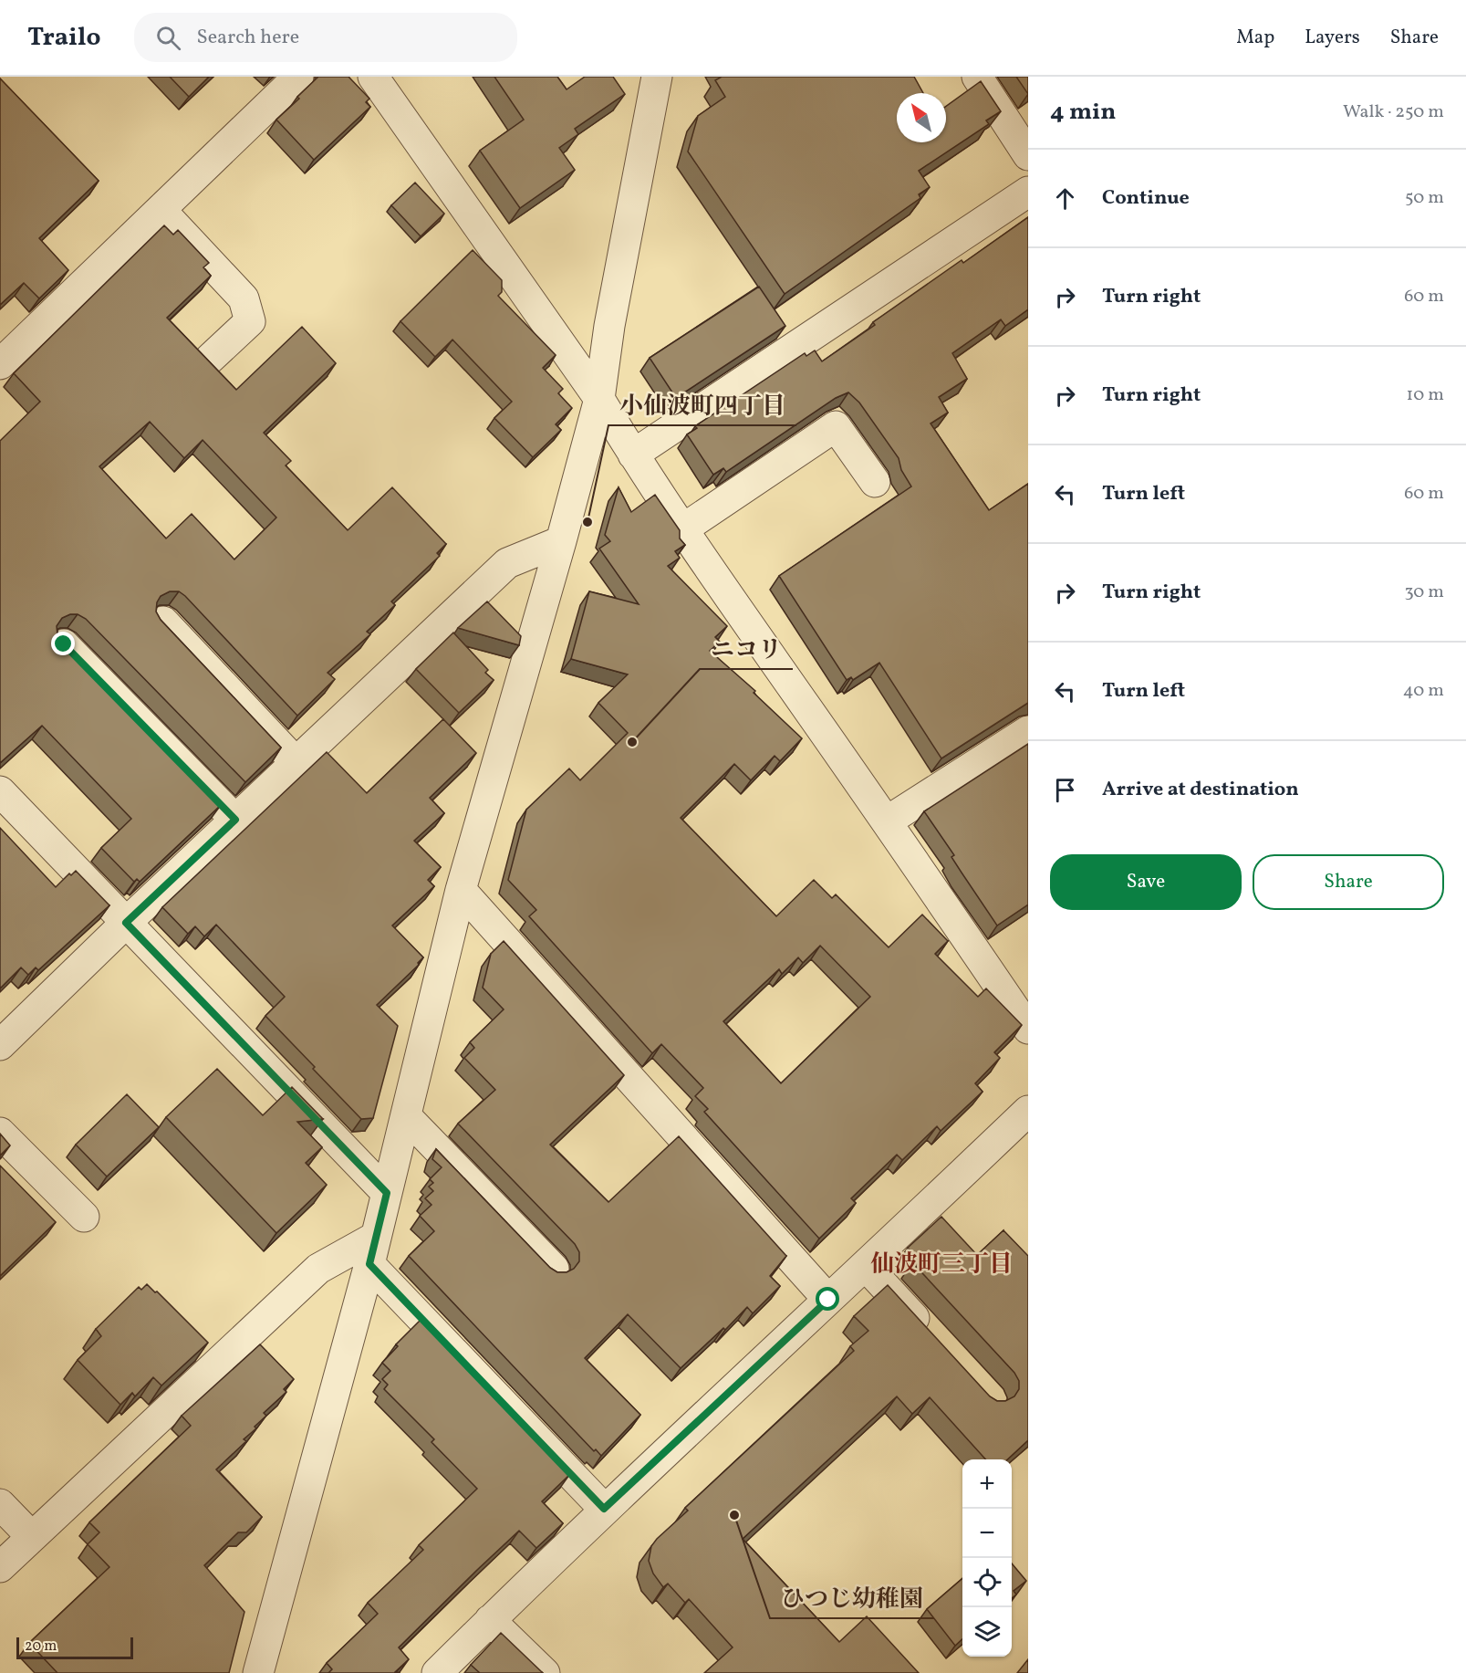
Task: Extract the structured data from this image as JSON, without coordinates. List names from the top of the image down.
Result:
{
  "districts": ["仙波町三丁目"],
  "places": ["小仙波町四丁目", "ニコリ", "ひつじ幼稚園"],
  "scale_bar": "20 m",
  "north": "top left",
  "page": {
    "header": "Trailo",
    "search": "Search here",
    "nav": ["Map", "Layers", "Share"],
    "heading": ["4 min", "Walk · 250 m"],
    "list": [
      ["Continue", "50 m"],
      ["Turn right", "60 m"],
      ["Turn right", "10 m"],
      ["Turn left", "60 m"],
      ["Turn right", "30 m"],
      ["Turn left", "40 m"],
      "Arrive at destination"
    ],
    "buttons": ["Save", "Share"],
    "map_buttons": ["+", "−"],
    "scale": "20 m"
  }
}
